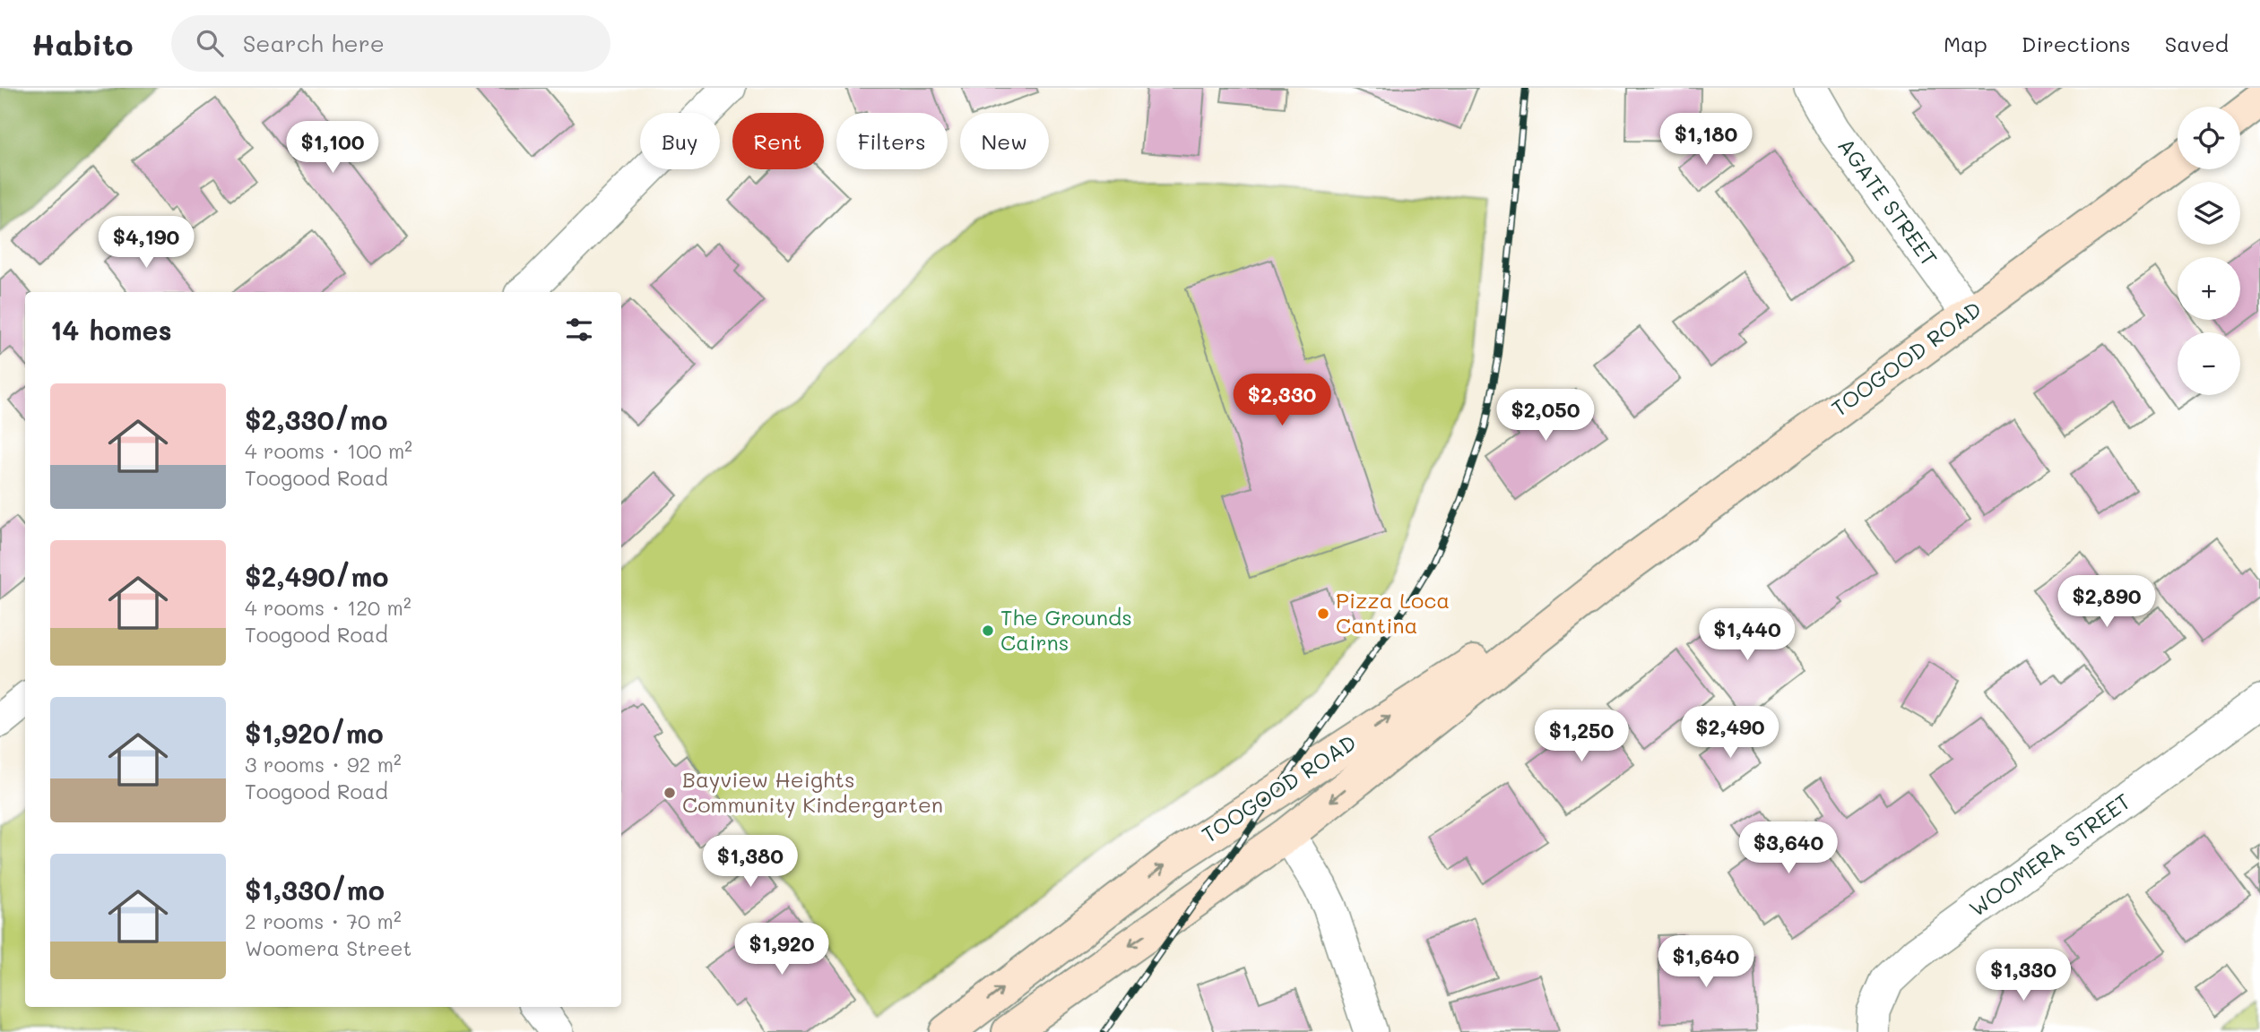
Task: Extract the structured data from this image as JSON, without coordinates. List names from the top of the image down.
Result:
{
  "streets": {
    "street": ["AGATE STREET", "TOOGOOD ROAD", "WOOMERA STREET"]
  },
  "crossings": [
    ["AGATE STREET", "TOOGOOD ROAD"]
  ],
  "places": ["Pizza Loca Cantina", "The Grounds Cairns", "Bayview Heights Community Kindergarten"],
  "page": {
    "header": "Habito",
    "search": "Search here",
    "nav": ["Map", "Directions", "Saved"],
    "map_buttons": ["+", "−"],
    "price": [
      "$1,180",
      "$1,100",
      "$4,190",
      "$2,330",
      "$2,050",
      "$2,890",
      "$1,440",
      "$2,490",
      "$1,250",
      "$3,640",
      "$1,380",
      "$1,920",
      "$1,640",
      "$1,330"
    ],
    "chip": [
      "Buy",
      "Rent",
      "Filters",
      "New"
    ],
    "heading": "14 homes",
    "list": [
      {
        "name": "$2,330/mo",
        "note": "4 rooms · 100 m² · Toogood Road"
      },
      {
        "name": "$2,490/mo",
        "note": "4 rooms · 120 m² · Toogood Road"
      },
      {
        "name": "$1,920/mo",
        "note": "3 rooms · 92 m² · Toogood Road"
      },
      {
        "name": "$1,330/mo",
        "note": "2 rooms · 70 m² · Woomera Street"
      }
    ]
  }
}
